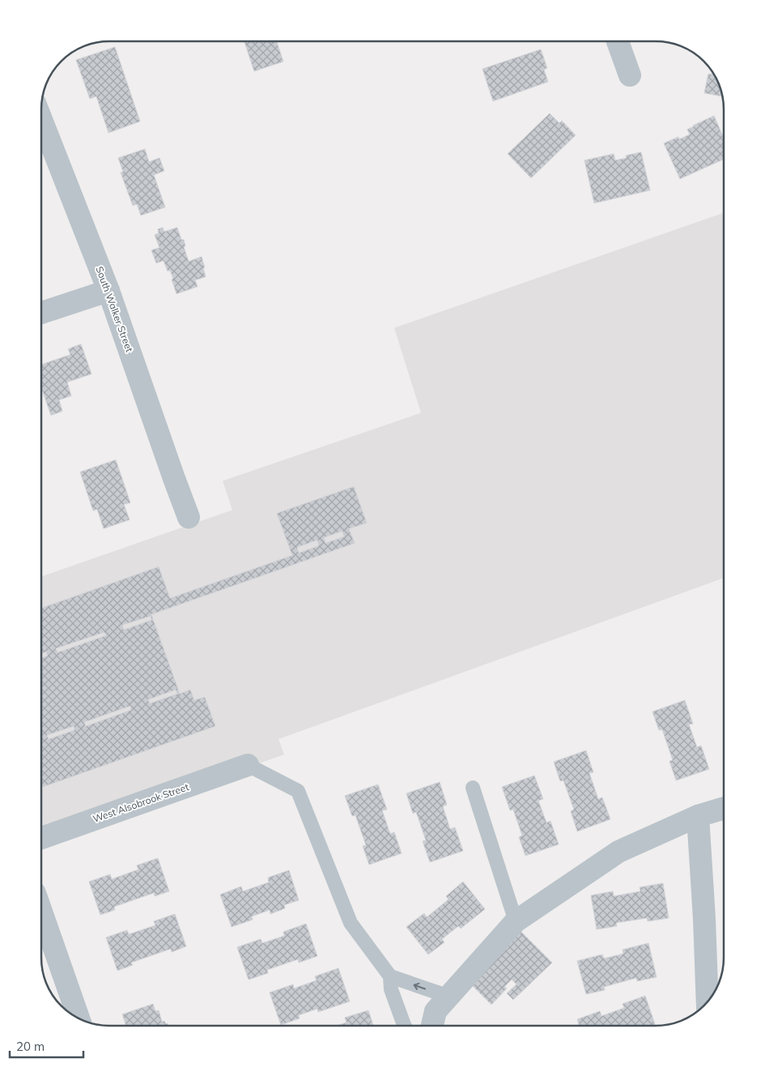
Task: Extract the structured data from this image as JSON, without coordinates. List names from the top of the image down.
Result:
{
  "streets": {
    "street": ["South Walker Street", "West Alsobrook Street"]
  },
  "scale_bar": "20 m"
}
